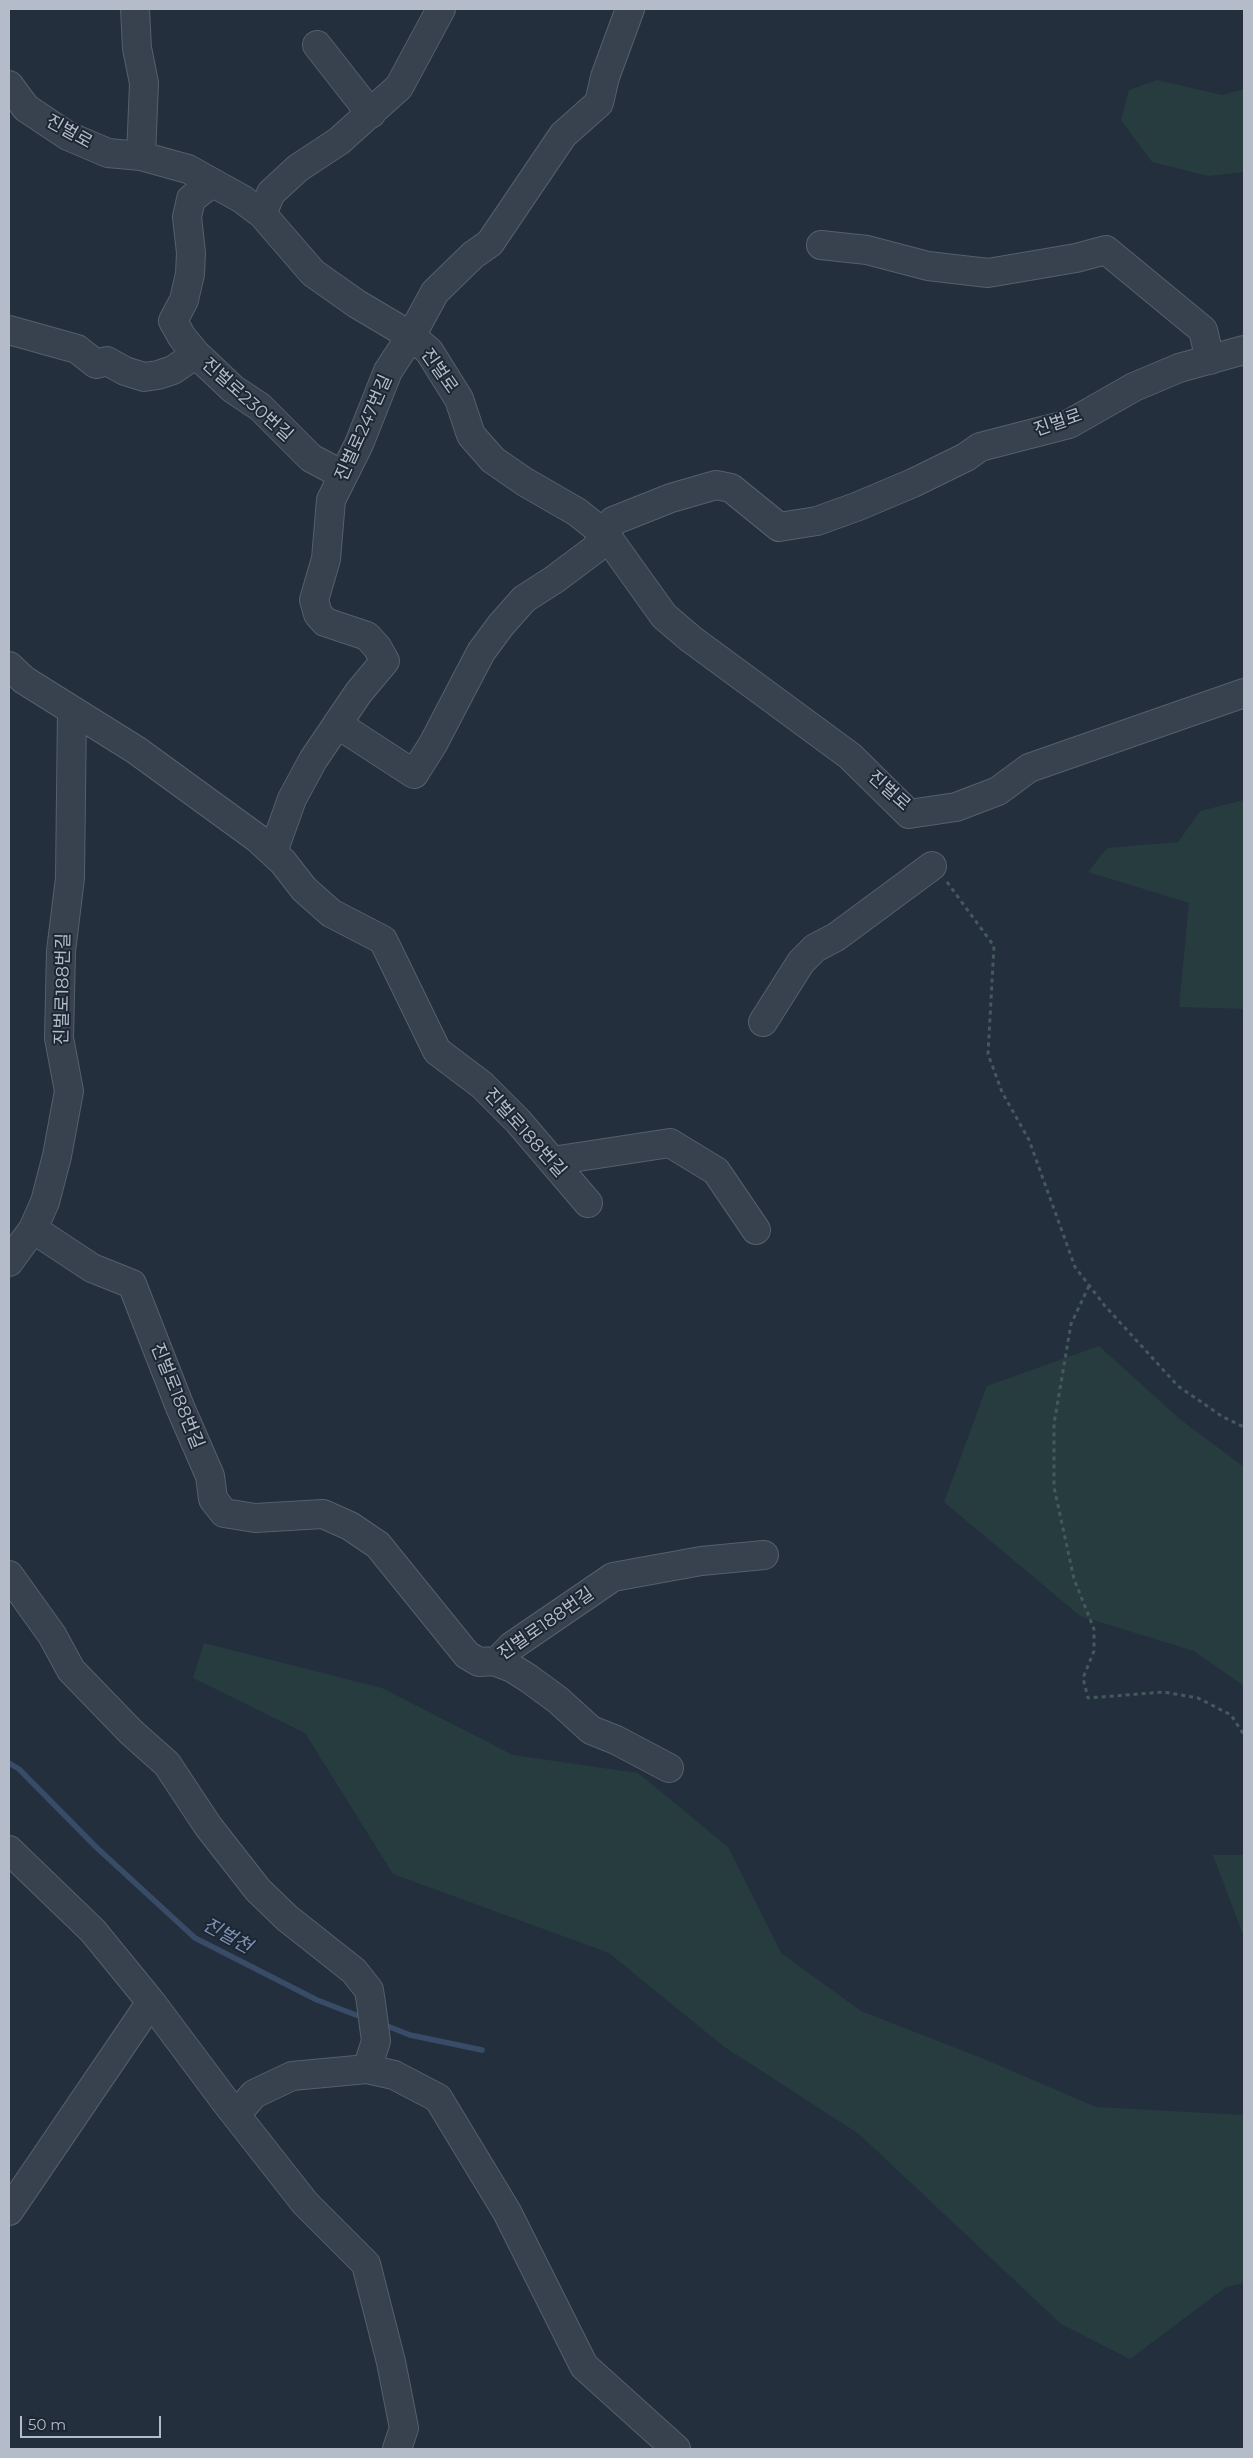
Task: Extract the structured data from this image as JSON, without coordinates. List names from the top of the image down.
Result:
{
  "streets": {
    "street": [
      "진벌로",
      "진벌로230번길",
      "진벌로247번길",
      "진벌로188번길"
    ]
  },
  "crossings": [
    ["진벌로", "진벌로247번길"],
    ["진벌로230번길", "진벌로247번길"],
    ["진벌로247번길", "진벌로188번길"]
  ],
  "water": ["진벌천"],
  "scale_bar": "50 m"
}
